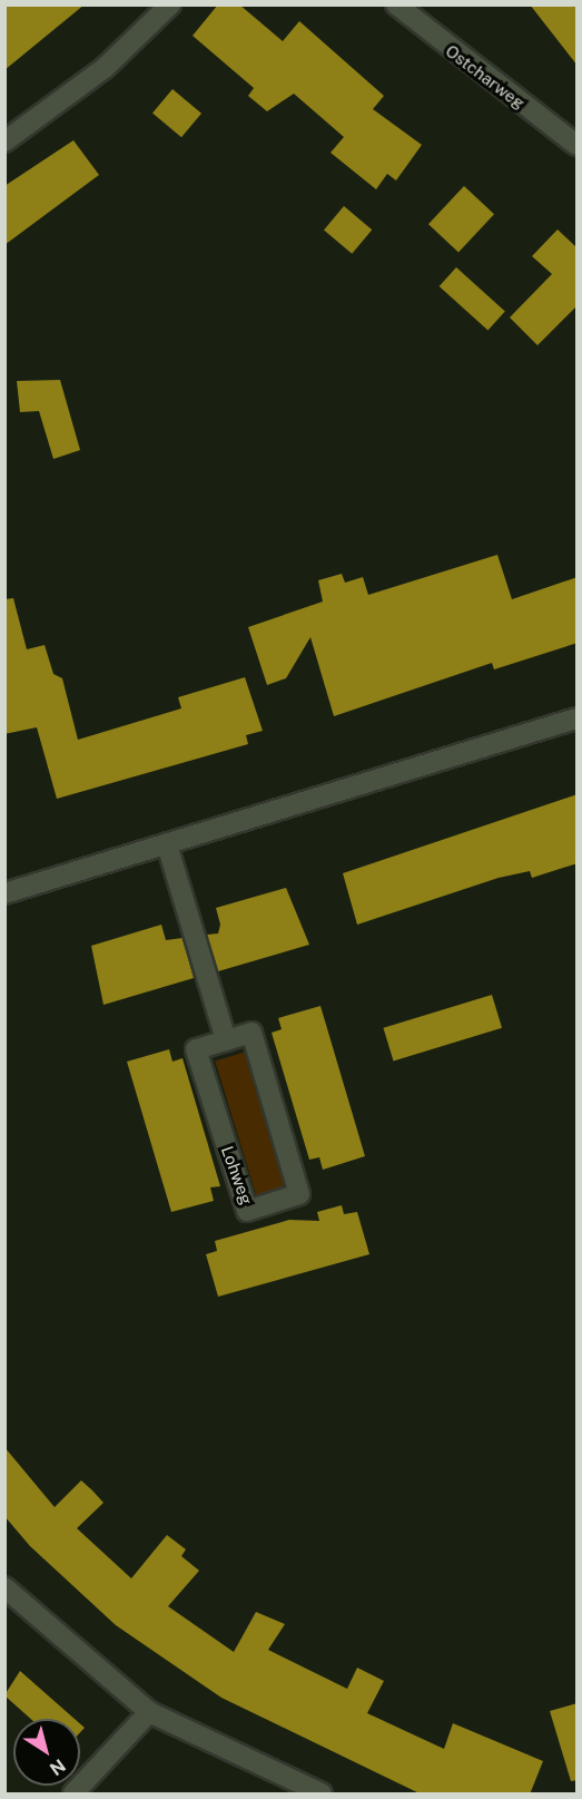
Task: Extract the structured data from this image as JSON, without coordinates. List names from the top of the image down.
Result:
{
  "streets": {
    "street": ["Ostcharweg", "Lohweg"]
  },
  "north": "bottom right"
}
